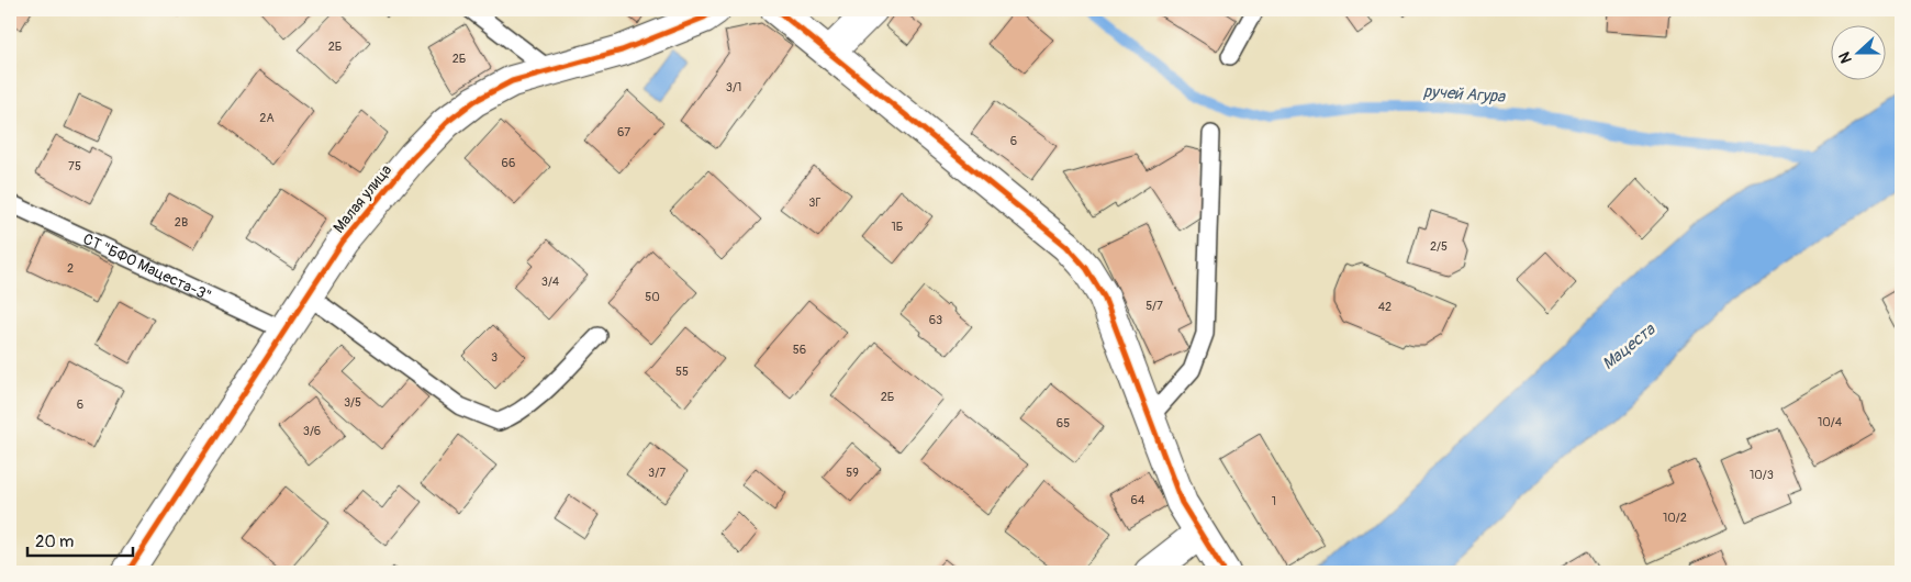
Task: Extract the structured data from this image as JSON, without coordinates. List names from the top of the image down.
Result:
{
  "streets": {
    "street": ["Малая улица"],
    "lane": ["СТ \"БФО Мацеста-3\""]
  },
  "crossings": [
    ["Малая улица", "СТ \"БФО Мацеста-3\""]
  ],
  "water": ["ручей Агура", "Мацеста"],
  "house_numbers": [
    "2Б",
    "2Б",
    "3/1",
    "2А",
    "67",
    "6",
    "66",
    "75",
    "3Г",
    "2В",
    "1Б",
    "2/5",
    "2",
    "3/4",
    "50",
    "5/7",
    "42",
    "63",
    "56",
    "3",
    "55",
    "2Б",
    "3/5",
    "6",
    "10/4",
    "65",
    "3/6",
    "3/7",
    "59",
    "10/3",
    "64",
    "1",
    "10/2"
  ],
  "scale_bar": "20 m",
  "north": "left"
}
